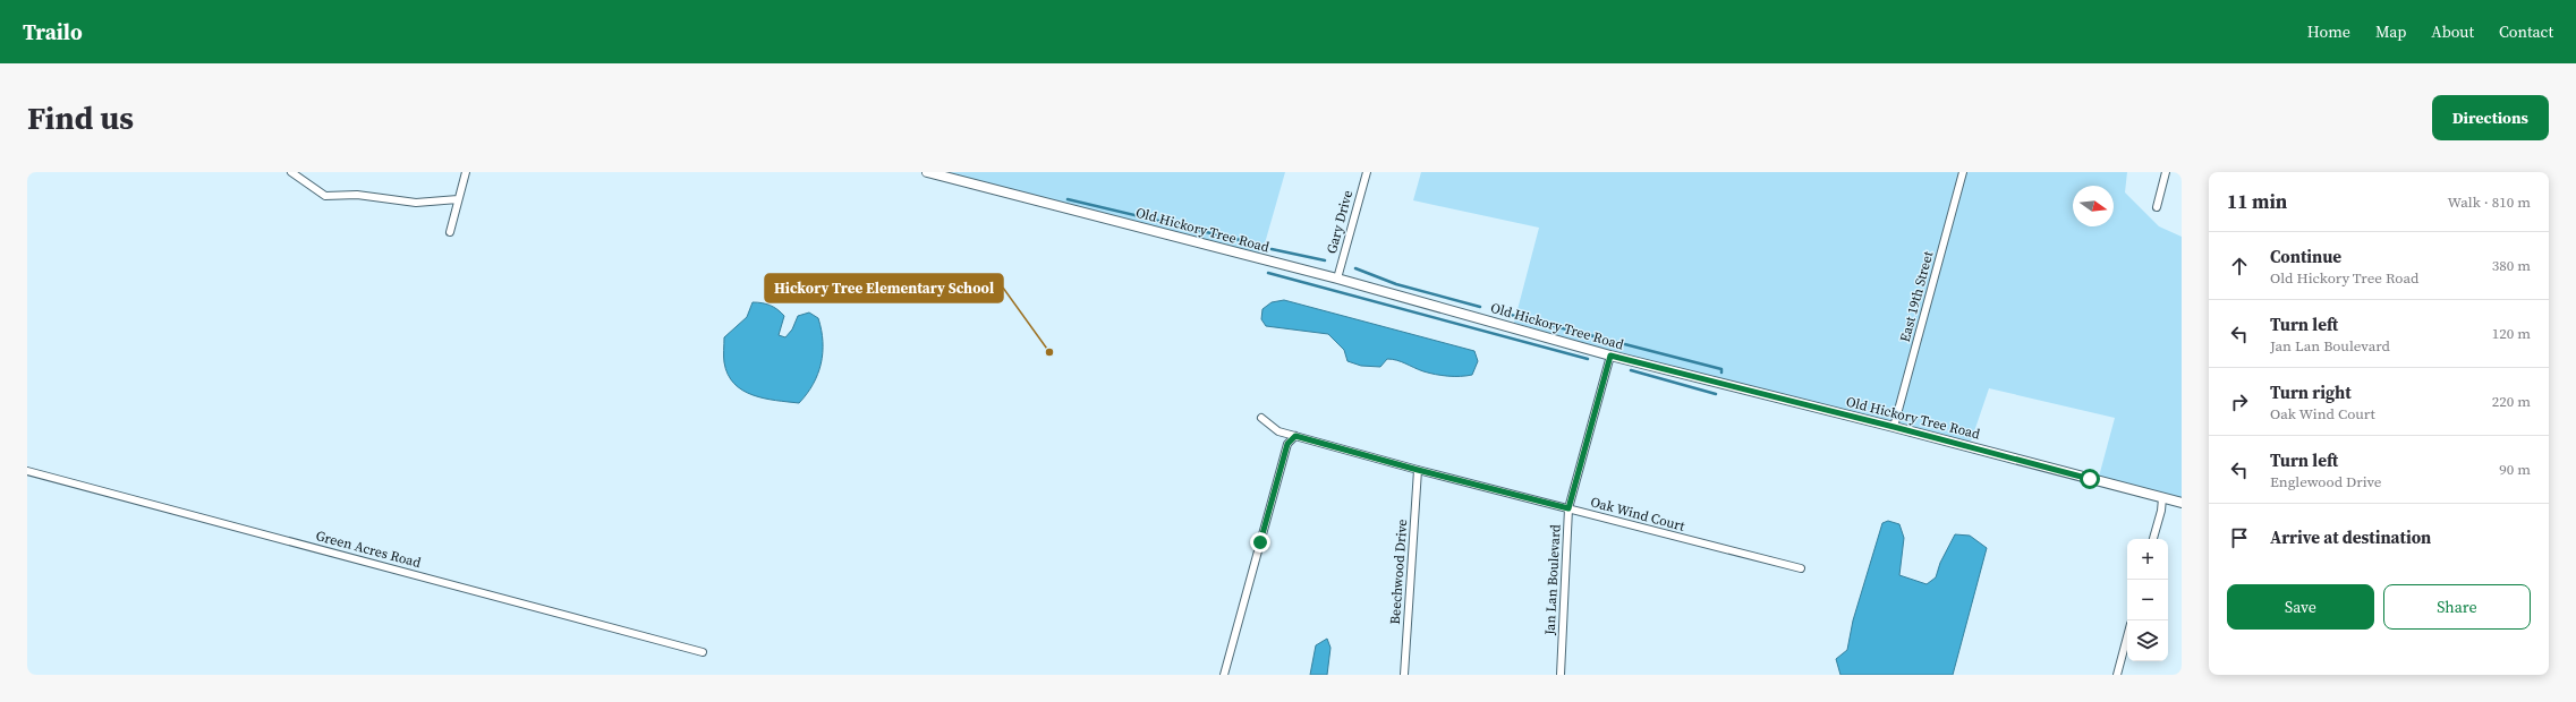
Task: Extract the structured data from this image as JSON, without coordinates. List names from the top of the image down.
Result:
{
  "streets": {
    "street": [
      "Gary Drive",
      "Old Hickory Tree Road",
      "East 19th Street",
      "Oak Wind Court",
      "Green Acres Road",
      "Beechwood Drive",
      "Jan Lan Boulevard"
    ]
  },
  "crossings": [
    ["Gary Drive", "Old Hickory Tree Road"],
    ["Old Hickory Tree Road", "East 19th Street"],
    ["Old Hickory Tree Road", "Jan Lan Boulevard"],
    ["Oak Wind Court", "Beechwood Drive"],
    ["Oak Wind Court", "Jan Lan Boulevard"]
  ],
  "places": ["Hickory Tree Elementary School"],
  "north": "right",
  "page": {
    "header": "Trailo",
    "nav": [
      "Home",
      "Map",
      "About",
      "Contact"
    ],
    "buttons": [
      "Directions",
      ["Save", "Share"]
    ],
    "title": "Find us",
    "heading": ["11 min", "Walk · 810 m"],
    "list": [
      ["Continue", "Old Hickory Tree Road", "380 m"],
      ["Turn left", "Jan Lan Boulevard", "120 m"],
      ["Turn right", "Oak Wind Court", "220 m"],
      ["Turn left", "Englewood Drive", "90 m"],
      "Arrive at destination"
    ],
    "map_buttons": ["+", "−"]
  }
}
